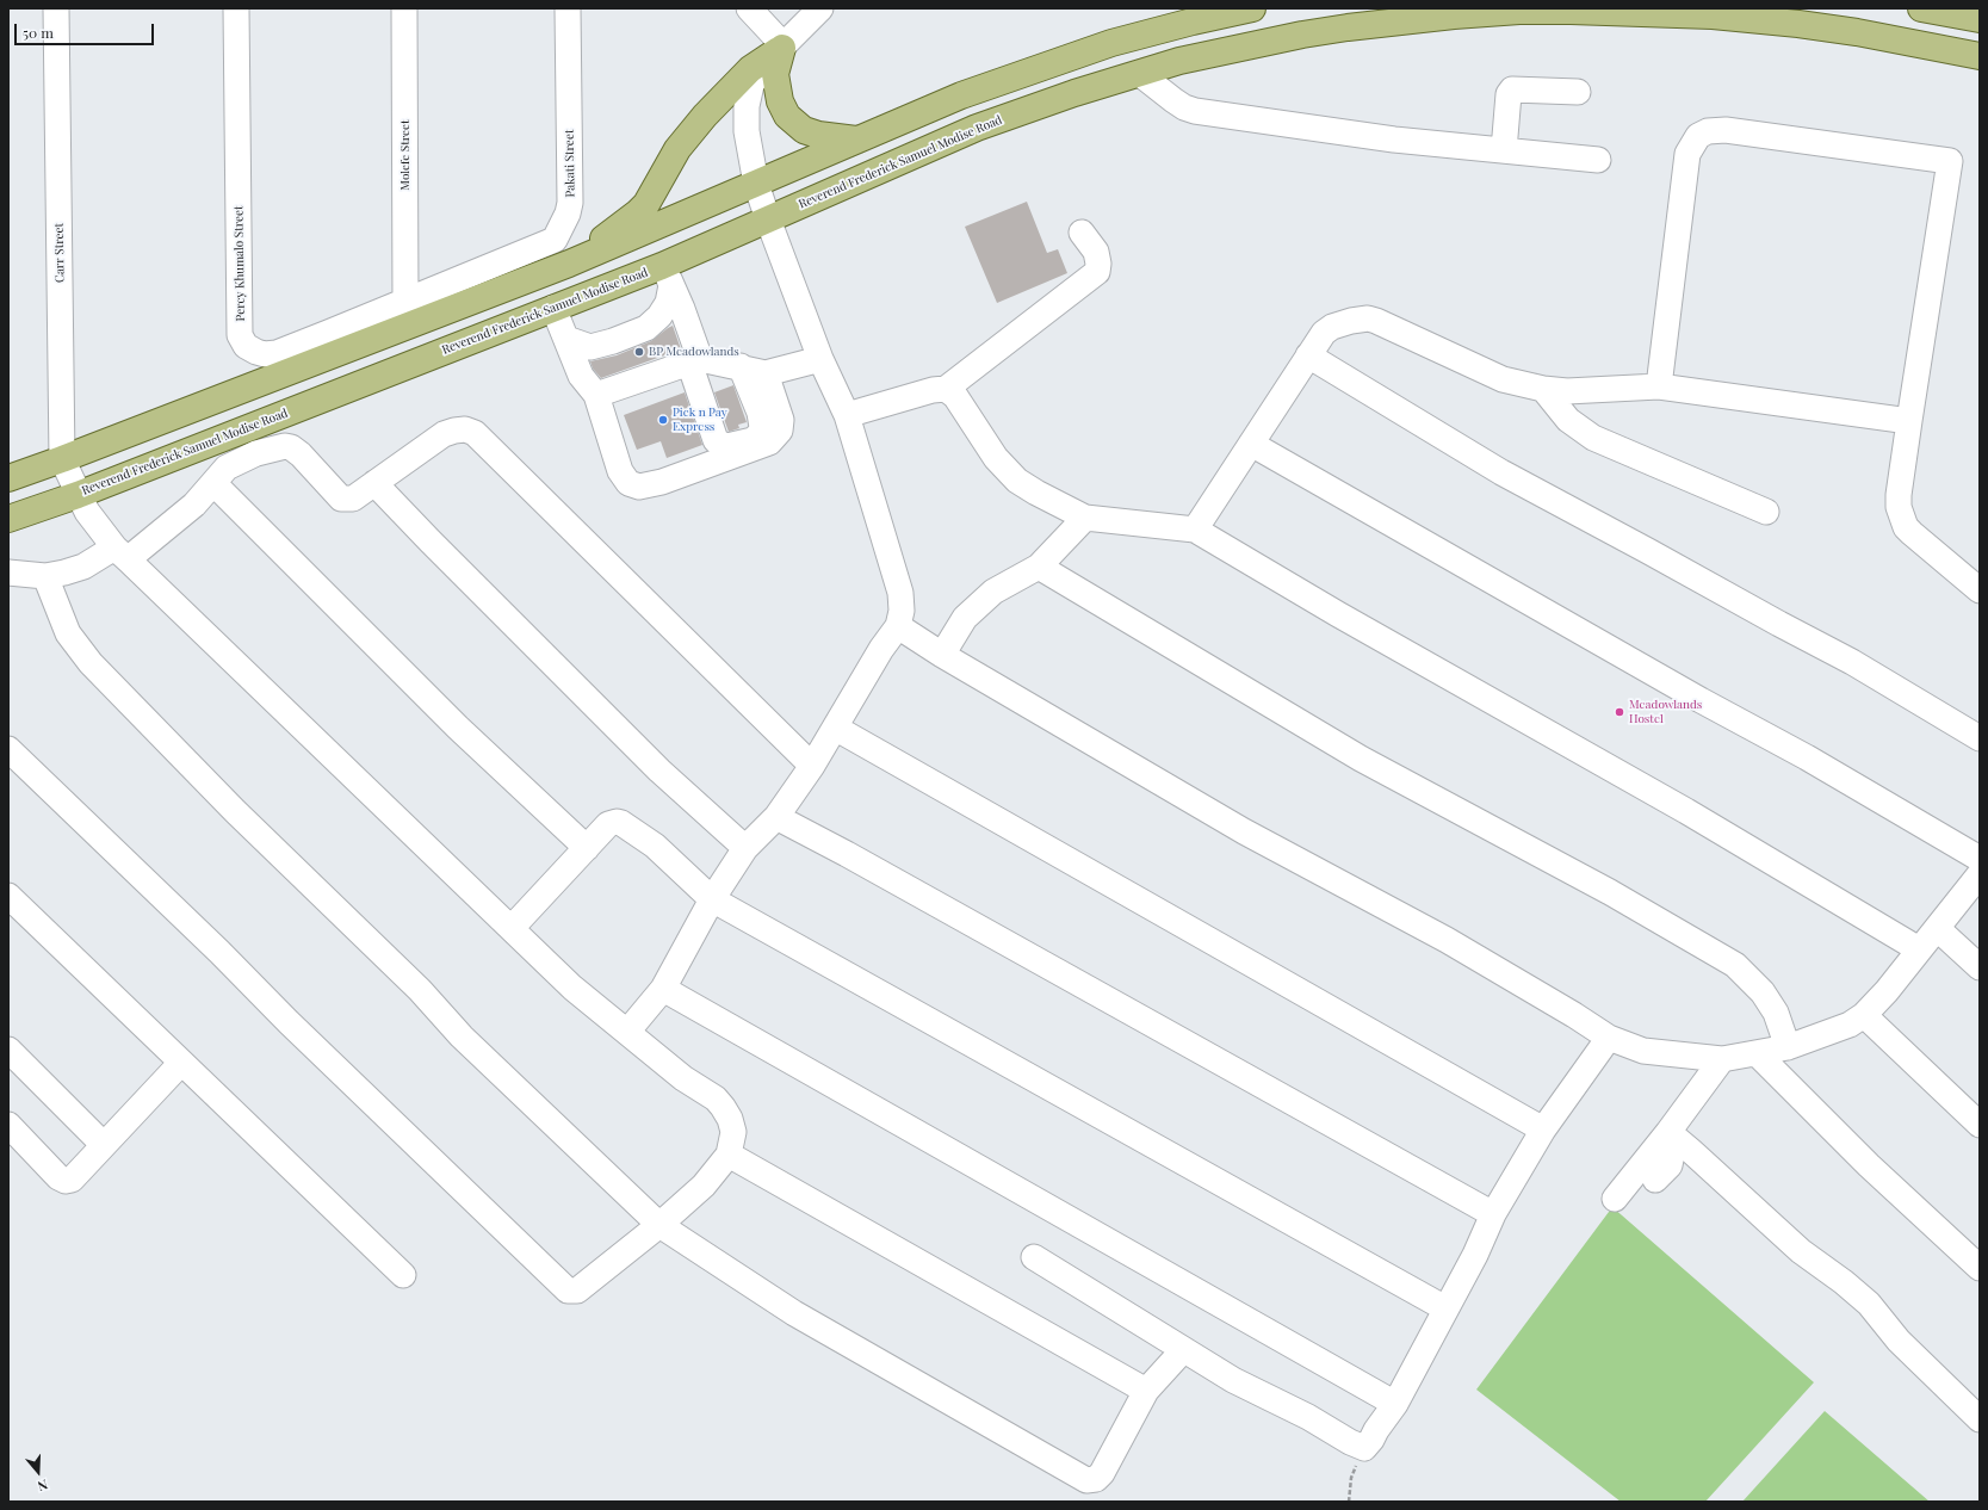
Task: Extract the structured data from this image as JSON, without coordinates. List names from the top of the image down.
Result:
{
  "streets": {
    "main road": ["Reverend Frederick Samuel Modise Road"],
    "street": [
      "Molefe Street",
      "Pakati Street",
      "Carr Street",
      "Percy Khumalo Street"
    ]
  },
  "crossings": [
    ["Molefe Street", "Pakati Street"],
    ["Molefe Street", "Percy Khumalo Street"],
    ["Reverend Frederick Samuel Modise Road", "Carr Street"],
    ["Pakati Street", "Percy Khumalo Street"]
  ],
  "places": ["BP Meadowlands", "Pick n Pay Express", "Meadowlands Hostel"],
  "scale_bar": "50 m",
  "north": "bottom"
}
